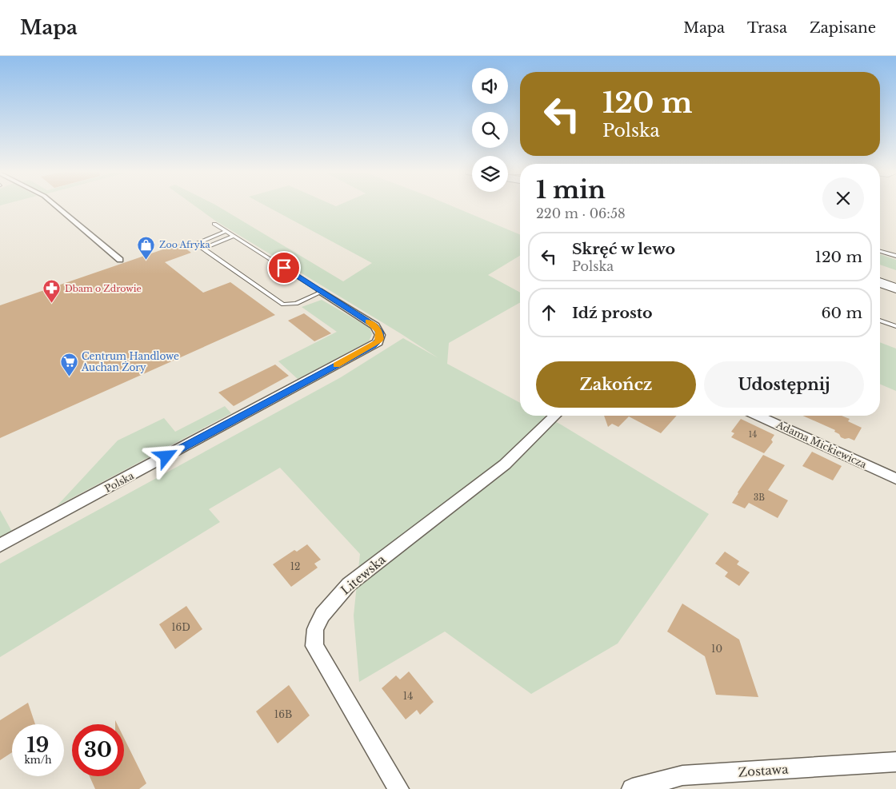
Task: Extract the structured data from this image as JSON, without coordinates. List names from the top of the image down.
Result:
{
  "streets": {
    "street": [
      "Adama Mickiewicza",
      "Polska",
      "Litewska",
      "Zostawa"
    ]
  },
  "places": {
    "shop": ["Zoo Afryka"],
    "pharmacy": ["Dbam o Zdrowie"],
    "supermarket": ["Centrum Handlowe Auchan Żory"]
  },
  "house_numbers": [
    "14",
    "3B",
    "12",
    "16D",
    "10",
    "14",
    "16B"
  ],
  "page": {
    "header": "Mapa",
    "nav": ["Mapa", "Trasa", "Zapisane"],
    "turn": ["120 m", "Polska"],
    "heading": ["1 min", "220 m · 06:58"],
    "list": [
      {
        "name": "Skręć w lewo",
        "note": "Polska",
        "value": "120 m"
      },
      {
        "name": "Idź prosto",
        "value": "60 m"
      }
    ],
    "buttons": ["Zakończ", "Udostępnij"],
    "speed": "19 km/h",
    "limit": "30"
  }
}
